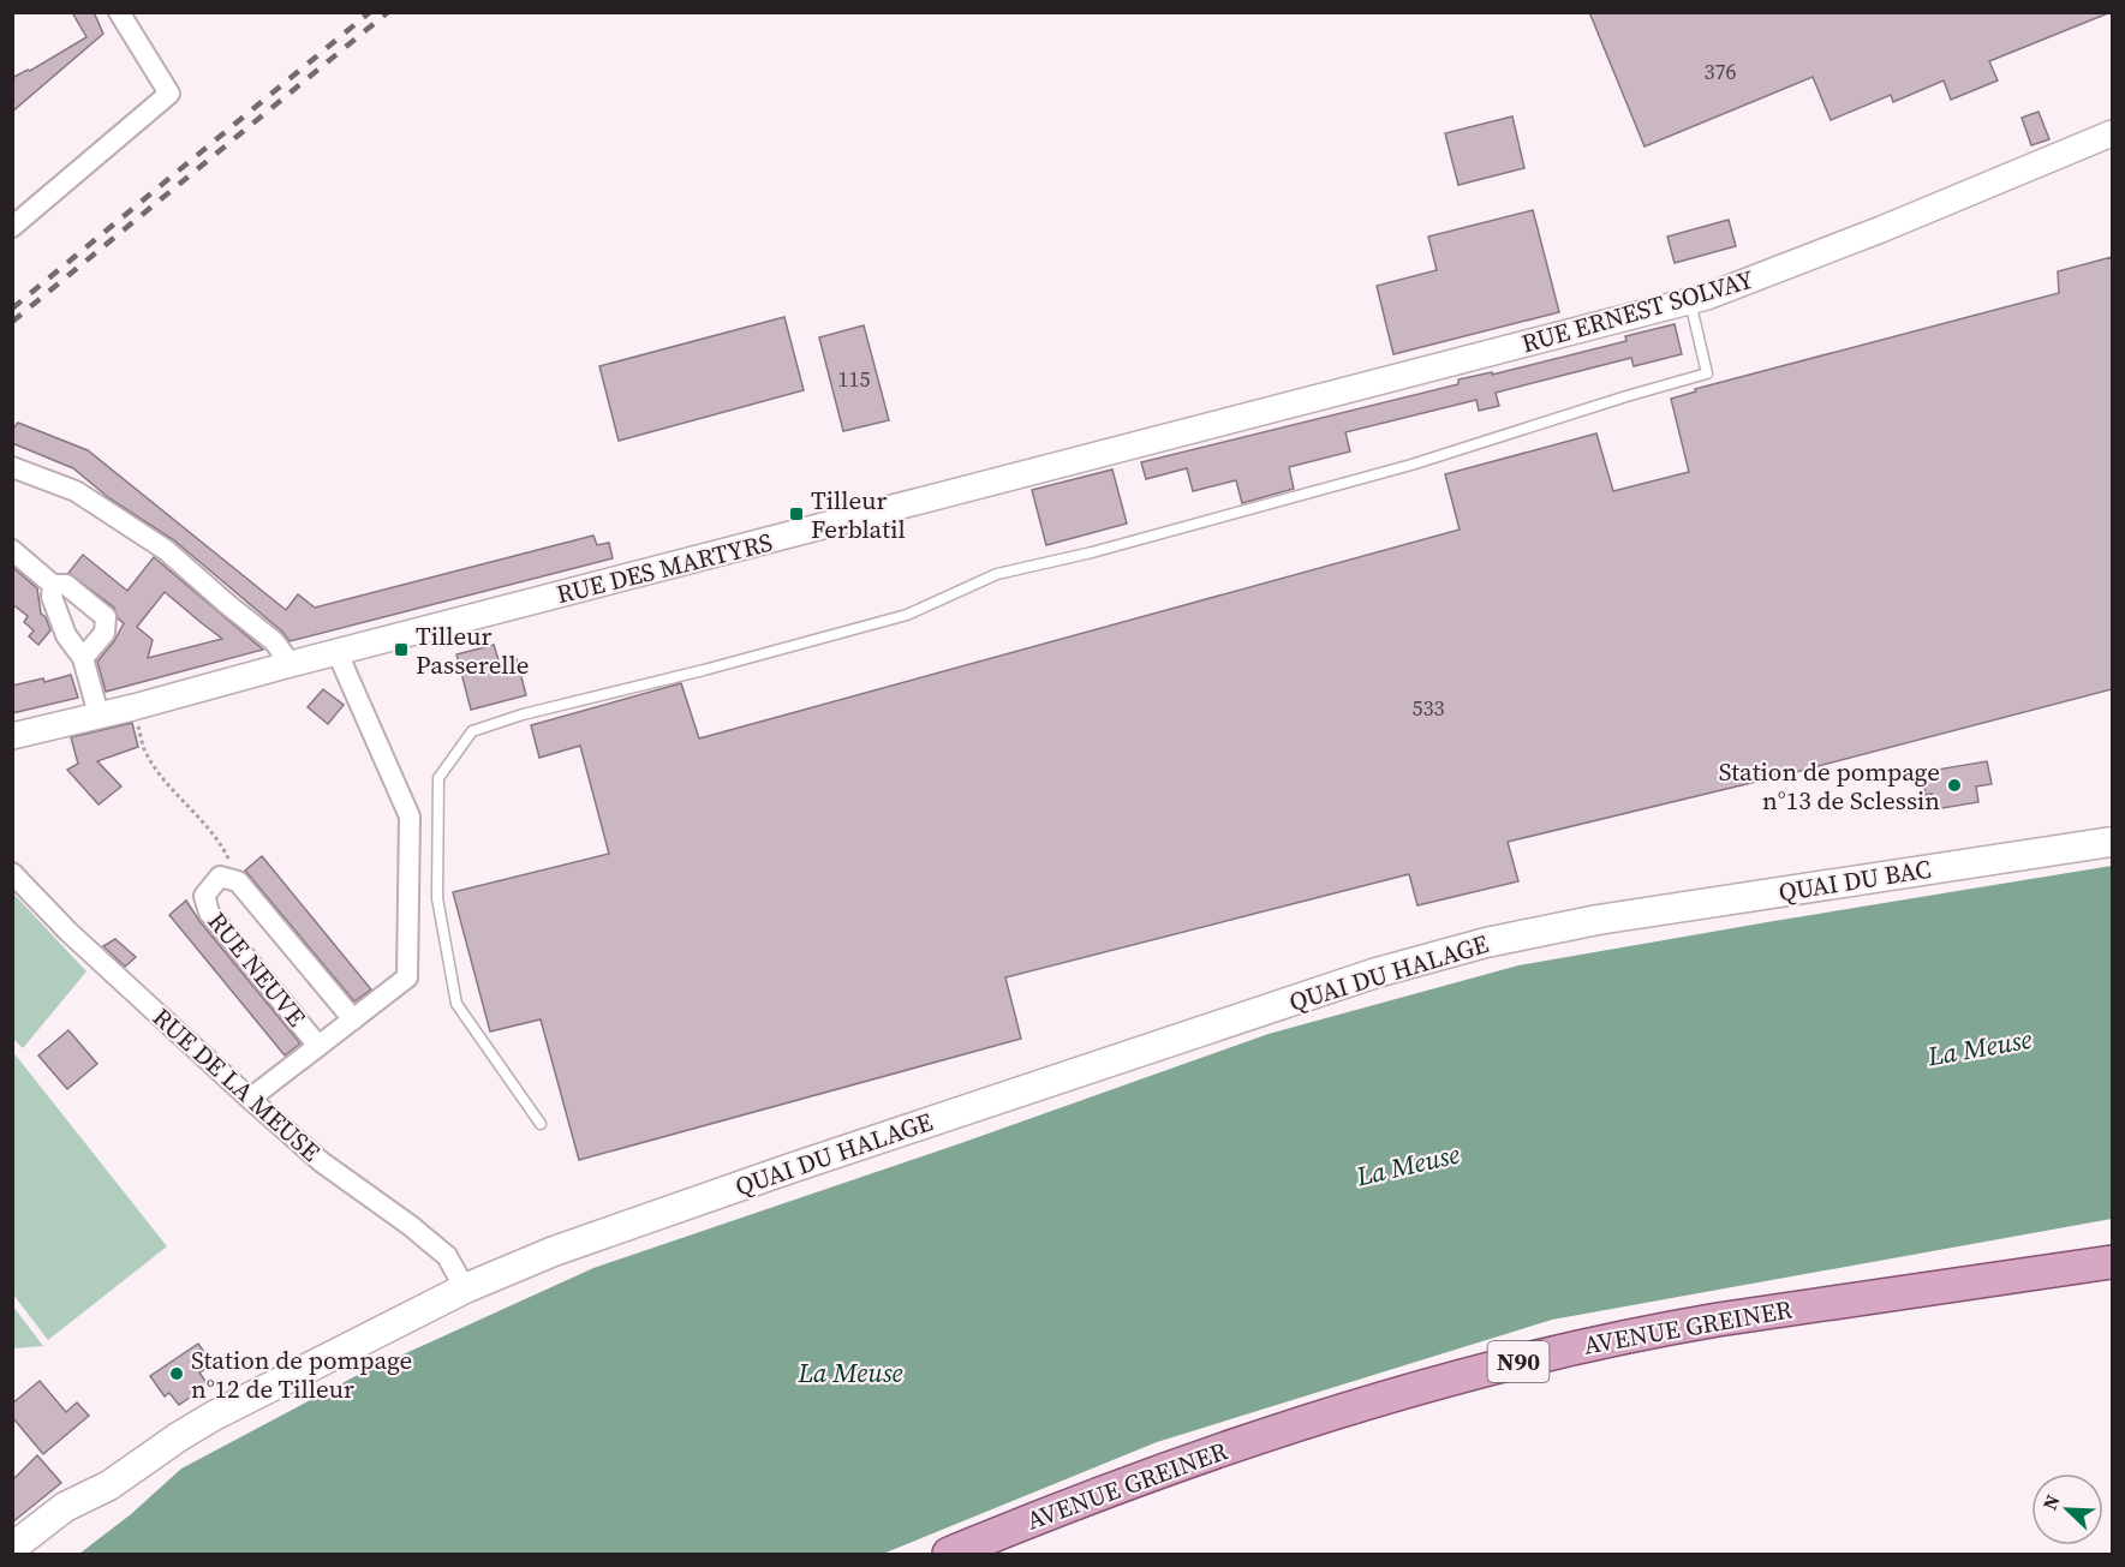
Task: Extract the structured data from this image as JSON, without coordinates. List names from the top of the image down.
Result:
{
  "streets": {
    "main road": [
      "QUAI DU BAC",
      "QUAI DU HALAGE",
      "AVENUE GREINER",
      "N90"
    ],
    "street": [
      "RUE ERNEST SOLVAY",
      "RUE DES MARTYRS",
      "RUE NEUVE",
      "RUE DE LA MEUSE"
    ]
  },
  "crossings": [
    ["RUE ERNEST SOLVAY", "RUE DES MARTYRS"],
    ["QUAI DU BAC", "QUAI DU HALAGE"],
    ["QUAI DU HALAGE", "RUE DE LA MEUSE"]
  ],
  "water": ["La Meuse"],
  "places": {
    "transit": ["Tilleur Ferblatil", "Tilleur Passerelle"],
    "other": ["Station de pompage n°13 de Sclessin", "Station de pompage n°12 de Tilleur"]
  },
  "house_numbers": ["376", "115", "533"],
  "north": "top left"
}
